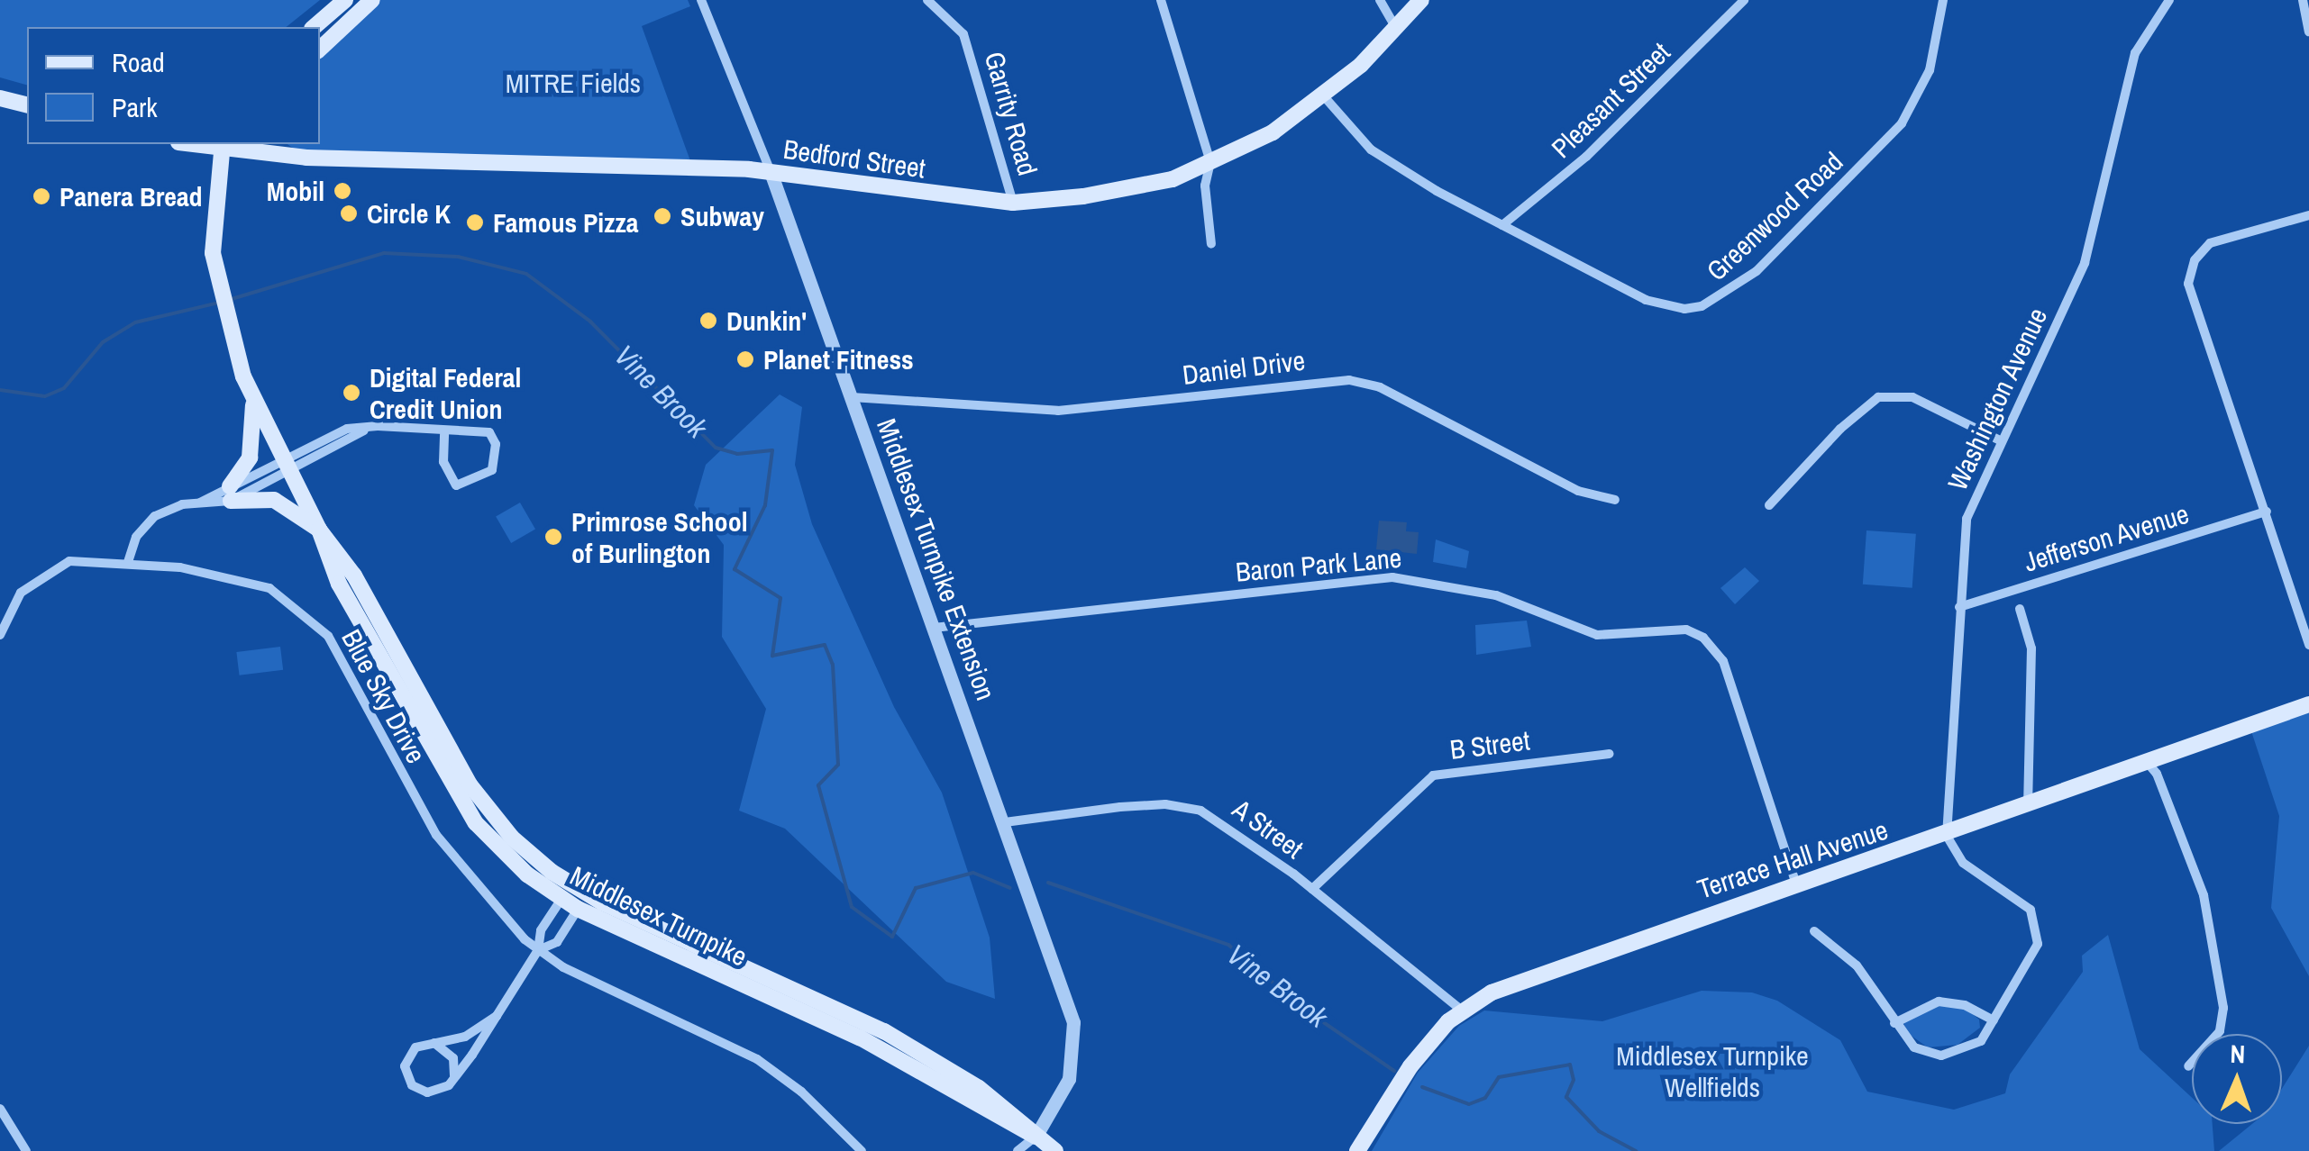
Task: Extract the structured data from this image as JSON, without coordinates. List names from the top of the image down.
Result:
{
  "streets": {
    "main road": ["Bedford Street", "Terrace Hall Avenue", "Middlesex Turnpike"],
    "street": [
      "Pleasant Street",
      "Garrity Road",
      "Greenwood Road",
      "Daniel Drive",
      "Washington Avenue",
      "Jefferson Avenue",
      "Middlesex Turnpike Extension",
      "Baron Park Lane",
      "Blue Sky Drive",
      "B Street",
      "A Street"
    ]
  },
  "crossings": [
    ["Pleasant Street", "Greenwood Road"],
    ["Garrity Road", "Bedford Street"],
    ["Bedford Street", "Greenwood Road"],
    ["Bedford Street", "Middlesex Turnpike Extension"],
    ["Bedford Street", "Middlesex Turnpike"],
    ["Daniel Drive", "Middlesex Turnpike Extension"],
    ["Washington Avenue", "Jefferson Avenue"],
    ["Washington Avenue", "Terrace Hall Avenue"],
    ["Middlesex Turnpike Extension", "Baron Park Lane"],
    ["Middlesex Turnpike Extension", "A Street"],
    ["Middlesex Turnpike Extension", "Middlesex Turnpike"],
    ["Baron Park Lane", "Terrace Hall Avenue"],
    ["B Street", "A Street"],
    ["A Street", "Terrace Hall Avenue"]
  ],
  "water": ["Vine Brook"],
  "parks": ["MITRE Fields", "Middlesex Turnpike Wellfields"],
  "places": [
    "Mobil",
    "Panera Bread",
    "Circle K",
    "Subway",
    "Famous Pizza",
    "Dunkin'",
    "Planet Fitness",
    "Digital Federal Credit Union",
    "Primrose School of Burlington"
  ],
  "legend": ["Road", "Park"],
  "north": "top"
}
